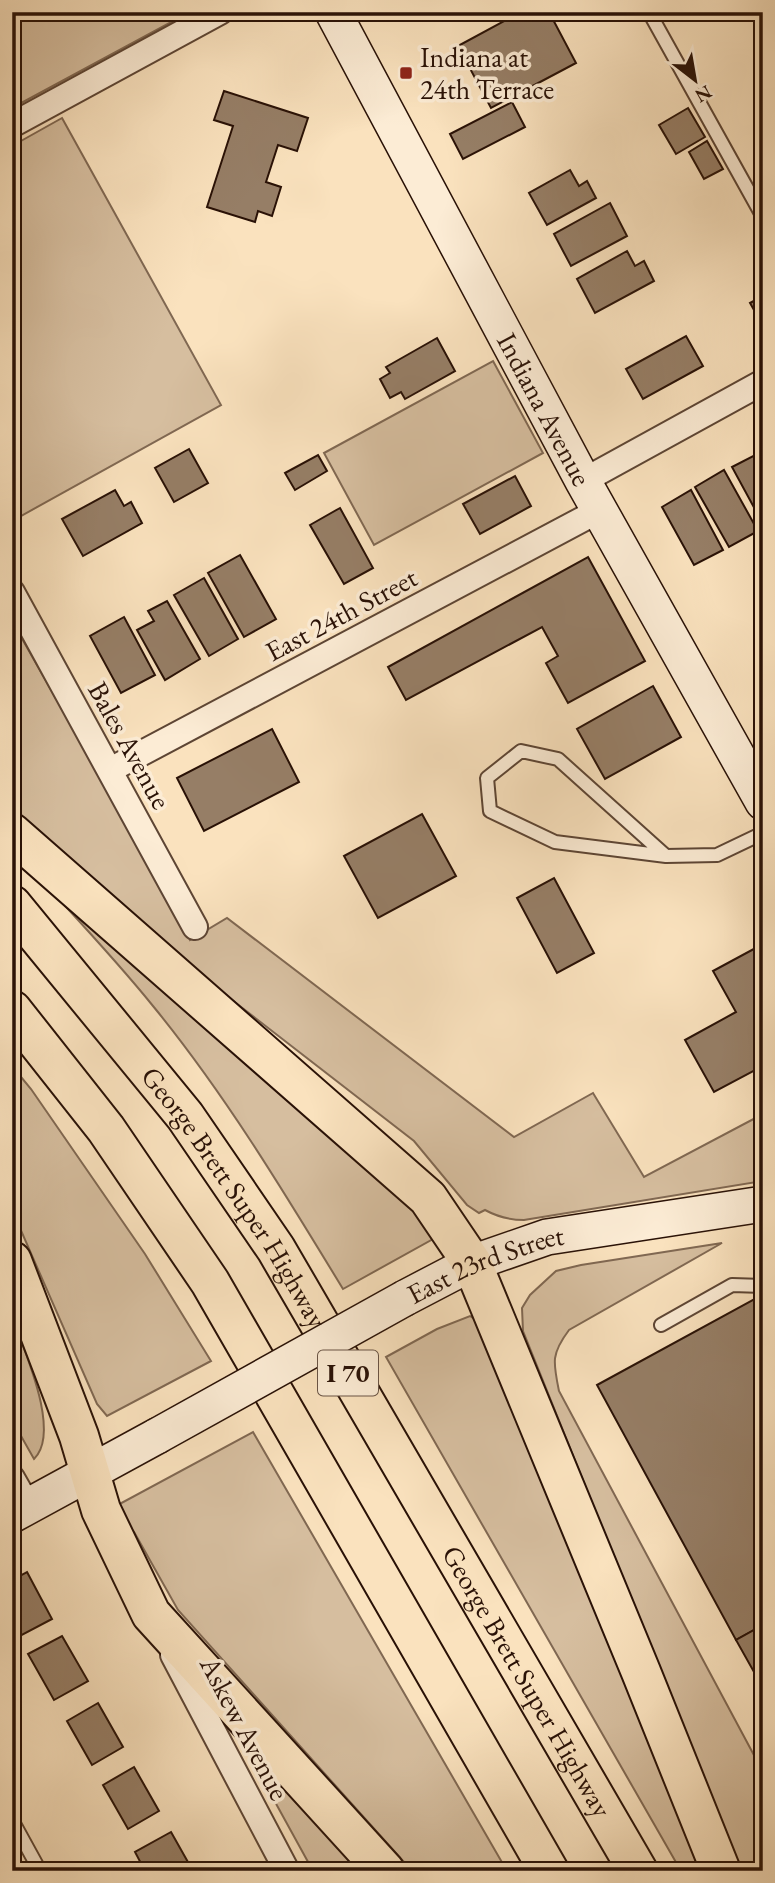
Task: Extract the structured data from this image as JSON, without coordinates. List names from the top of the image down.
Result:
{
  "streets": {
    "highway": ["George Brett Super Highway", "I 70"],
    "street": [
      "Indiana Avenue",
      "East 24th Street",
      "Bales Avenue",
      "East 23rd Street",
      "Askew Avenue"
    ]
  },
  "crossings": [
    ["Indiana Avenue", "East 24th Street"],
    ["East 24th Street", "Bales Avenue"]
  ],
  "places": {
    "transit": ["Indiana at 24th Terrace"]
  },
  "north": "bottom right"
}
